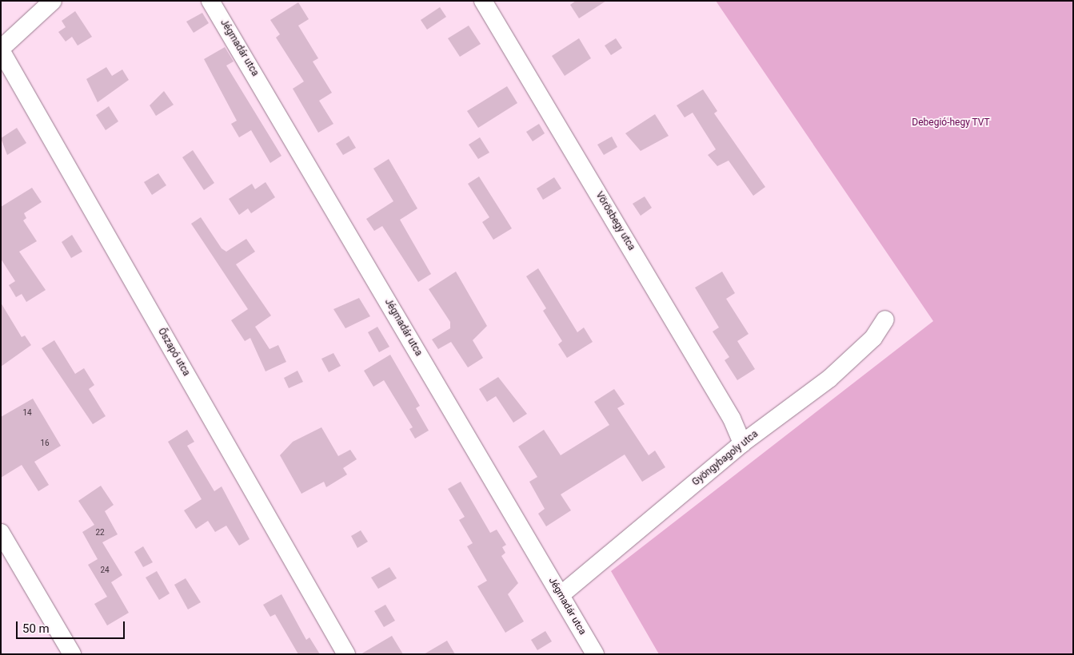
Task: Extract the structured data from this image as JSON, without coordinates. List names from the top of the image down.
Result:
{
  "streets": {
    "street": [
      "Jégmadár utca",
      "Vörösbegy utca",
      "Őszapó utca",
      "Gyöngybagoly utca"
    ]
  },
  "crossings": [
    ["Jégmadár utca", "Gyöngybagoly utca"],
    ["Vörösbegy utca", "Gyöngybagoly utca"]
  ],
  "parks": ["Debegió-hegy TVT"],
  "house_numbers": [
    "14",
    "16",
    "22",
    "24"
  ],
  "scale_bar": "50 m"
}
